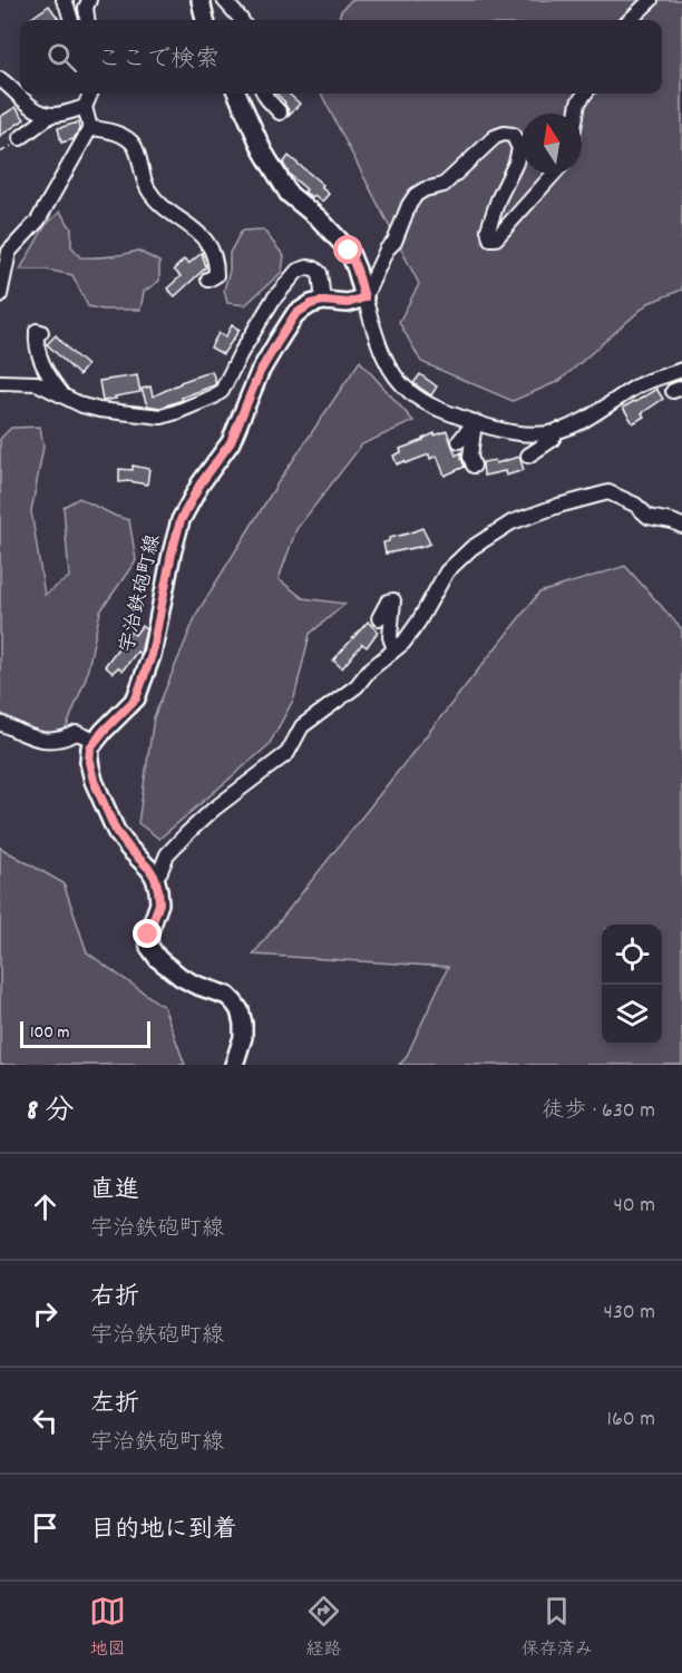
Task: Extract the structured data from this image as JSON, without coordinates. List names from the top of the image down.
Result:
{
  "streets": {
    "main road": ["宇治鉄砲町線"]
  },
  "scale_bar": "100 m",
  "north": "top",
  "page": {
    "search": "ここで検索",
    "scale": "100 m",
    "heading": ["8 分", "徒歩 · 630 m"],
    "list": [
      ["直進", "宇治鉄砲町線", "40 m"],
      ["右折", "宇治鉄砲町線", "430 m"],
      ["左折", "宇治鉄砲町線", "160 m"],
      "目的地に到着"
    ],
    "nav": ["地図", "経路", "保存済み"]
  }
}
